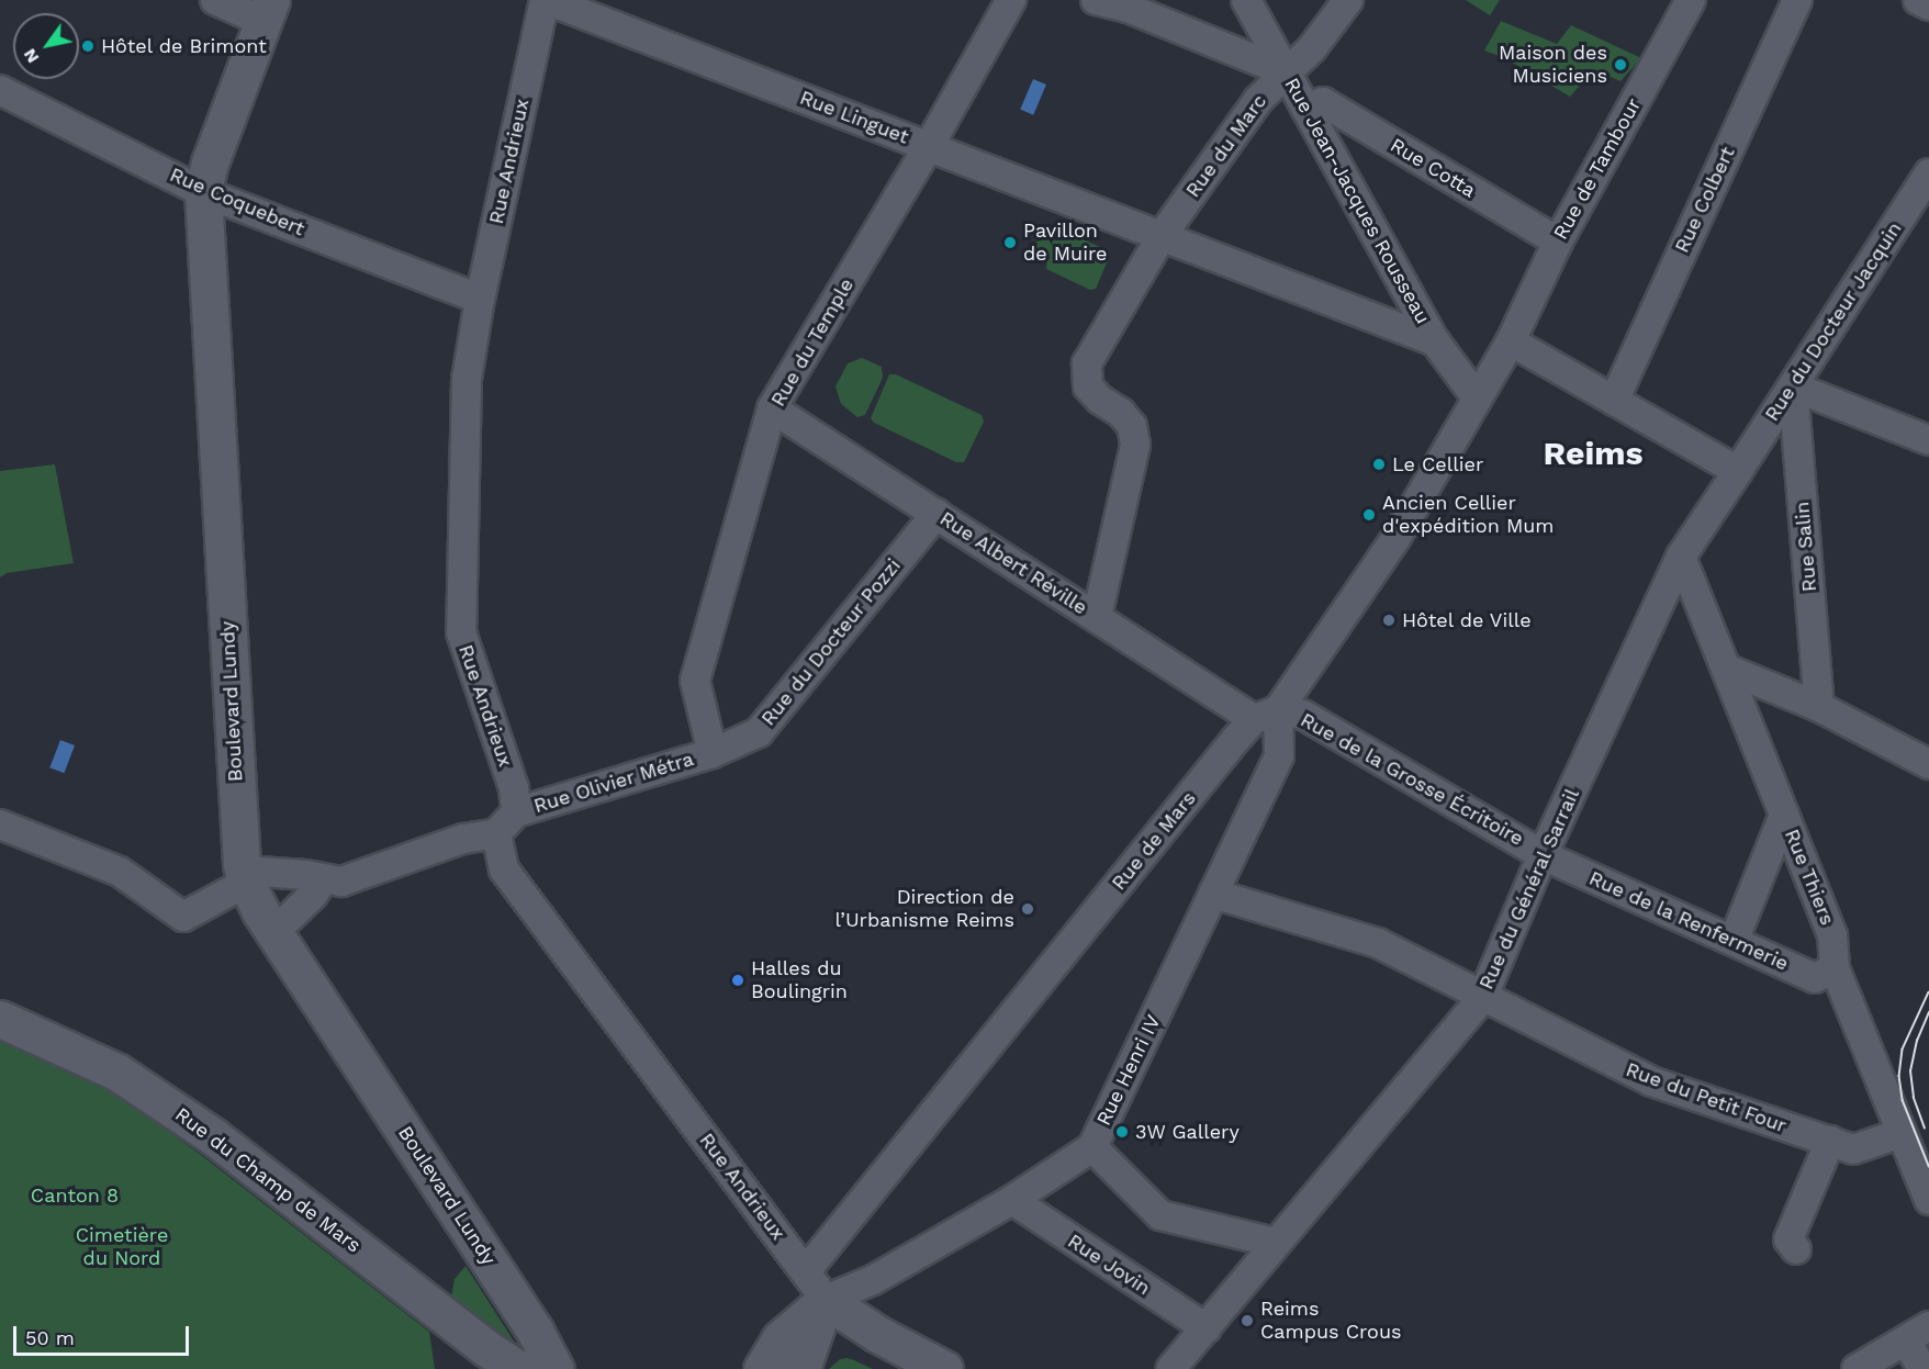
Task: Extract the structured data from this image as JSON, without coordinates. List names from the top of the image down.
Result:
{
  "streets": {
    "main road": ["Boulevard Lundy", "Rue du Champ de Mars"],
    "street": [
      "Rue Linguet",
      "Rue du Marc",
      "Rue Andrieux",
      "Rue Cotta",
      "Rue de Tambour",
      "Rue Colbert",
      "Rue Jean-Jacques Rousseau",
      "Rue Coquebert",
      "Rue du Docteur Jacquin",
      "Rue du Temple",
      "Rue Salin",
      "Rue Albert Réville",
      "Rue du Docteur Pozzi",
      "Rue de la Grosse Écritoire",
      "Rue Olivier Métra",
      "Rue de Mars",
      "Rue Thiers",
      "Rue du Général Sarrail",
      "Rue de la Renfermerie",
      "Rue Henri IV",
      "Rue du Petit Four",
      "Rue Jovin"
    ]
  },
  "crossings": [
    ["Rue Linguet", "Rue du Marc"],
    ["Rue Linguet", "Rue Andrieux"],
    ["Rue Linguet", "Rue Jean-Jacques Rousseau"],
    ["Rue Linguet", "Rue du Temple"],
    ["Rue du Marc", "Rue Jean-Jacques Rousseau"],
    ["Rue du Marc", "Rue Albert Réville"],
    ["Rue Andrieux", "Rue Coquebert"],
    ["Rue Andrieux", "Rue Olivier Métra"],
    ["Rue Andrieux", "Rue de Mars"],
    ["Rue Andrieux", "Rue Henri IV"],
    ["Rue Cotta", "Rue de Tambour"],
    ["Rue Cotta", "Rue Jean-Jacques Rousseau"],
    ["Rue de Tambour", "Rue Jean-Jacques Rousseau"],
    ["Rue de Tambour", "Rue de Mars"],
    ["Rue Jean-Jacques Rousseau", "Rue de Mars"],
    ["Rue Coquebert", "Boulevard Lundy"],
    ["Rue du Docteur Jacquin", "Rue Salin"],
    ["Rue du Docteur Jacquin", "Rue Thiers"],
    ["Rue du Docteur Jacquin", "Rue du Général Sarrail"],
    ["Rue du Temple", "Rue Albert Réville"],
    ["Rue du Temple", "Rue du Docteur Pozzi"],
    ["Rue du Temple", "Rue Olivier Métra"],
    ["Rue Albert Réville", "Rue du Docteur Pozzi"],
    ["Rue Albert Réville", "Rue de la Grosse Écritoire"],
    ["Rue Albert Réville", "Rue de Mars"],
    ["Rue Albert Réville", "Rue Henri IV"],
    ["Rue du Docteur Pozzi", "Rue Olivier Métra"],
    ["Rue de la Grosse Écritoire", "Rue de Mars"],
    ["Rue de la Grosse Écritoire", "Rue du Général Sarrail"],
    ["Rue de la Grosse Écritoire", "Rue de la Renfermerie"],
    ["Rue de la Grosse Écritoire", "Rue Henri IV"],
    ["Rue de Mars", "Rue Henri IV"],
    ["Rue Thiers", "Rue du Général Sarrail"],
    ["Rue Thiers", "Rue de la Renfermerie"],
    ["Rue Thiers", "Rue du Petit Four"],
    ["Rue du Général Sarrail", "Rue de la Renfermerie"],
    ["Rue du Général Sarrail", "Rue du Petit Four"],
    ["Rue du Général Sarrail", "Rue Jovin"],
    ["Rue Henri IV", "Rue du Petit Four"],
    ["Rue Henri IV", "Rue Jovin"]
  ],
  "districts": ["Reims"],
  "parks": ["Canton 8", "Cimetière du Nord"],
  "places": [
    "Hôtel de Brimont",
    "Maison des Musiciens",
    "Pavillon de Muire",
    "Le Cellier",
    "Ancien Cellier d'expédition Mum",
    "Hôtel de Ville",
    "Direction de l’Urbanisme Reims",
    "Halles du Boulingrin",
    "3W Gallery",
    "Reims Campus Crous"
  ],
  "scale_bar": "50 m",
  "north": "bottom left"
}
